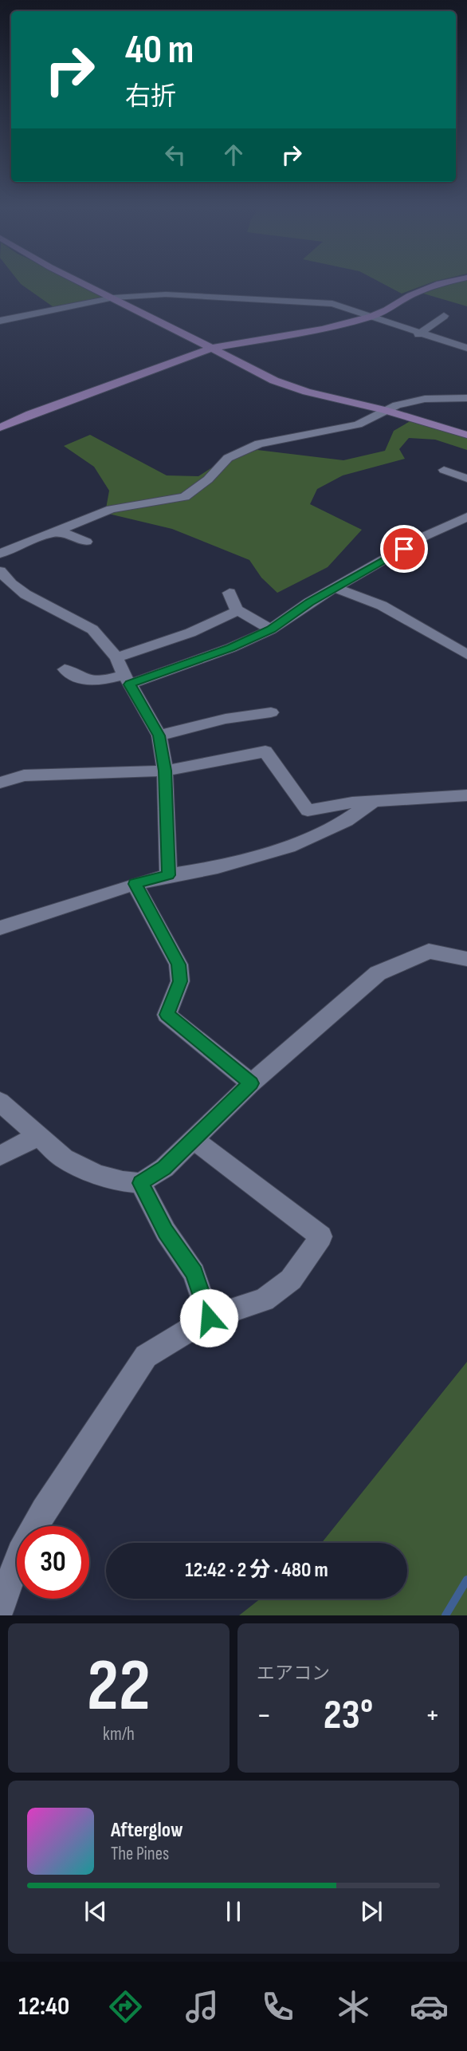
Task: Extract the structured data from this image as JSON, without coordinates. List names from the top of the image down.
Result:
{
  "page": {
    "turn": ["40 m", "右折"],
    "limit": "30",
    "trip": "12:42 · 2 分 · 480 m",
    "tile": [
      ["22", "km/h"],
      "エアコン"
    ],
    "heat": ["−", "23°", "+"],
    "song": ["Afterglow", "The Pines"],
    "tabs": "12:40"
  }
}
